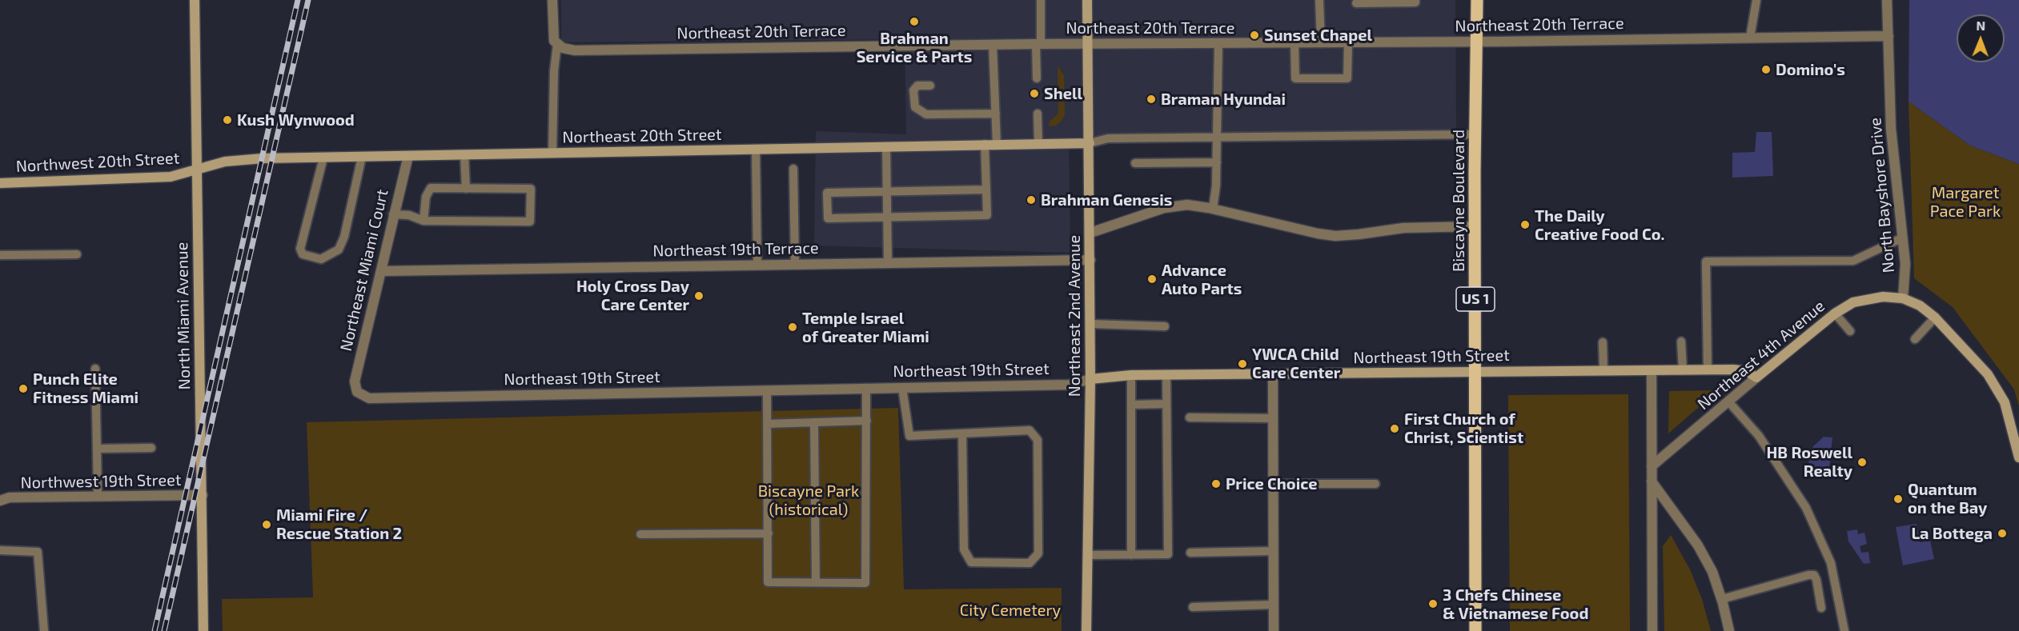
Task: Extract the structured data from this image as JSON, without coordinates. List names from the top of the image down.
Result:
{
  "streets": {
    "main road": [
      "Northeast 20th Street",
      "Northwest 20th Street",
      "Biscayne Boulevard",
      "US 1",
      "North Miami Avenue",
      "Northeast 2nd Avenue",
      "Northeast 4th Avenue",
      "Northeast 19th Street"
    ],
    "street": [
      "Northeast 20th Terrace",
      "North Bayshore Drive",
      "Northeast 19th Terrace",
      "Northeast Miami Court",
      "Northwest 19th Street"
    ]
  },
  "crossings": [
    ["Northeast 20th Terrace", "North Bayshore Drive"],
    ["Northeast 20th Terrace", "Biscayne Boulevard"],
    ["Northeast 20th Terrace", "Northeast 2nd Avenue"],
    ["Northeast 20th Street", "Northwest 20th Street"],
    ["Northeast 20th Street", "Northeast Miami Court"],
    ["Northeast 20th Street", "North Miami Avenue"],
    ["Northeast 20th Street", "Northeast 2nd Avenue"],
    ["Northwest 20th Street", "North Miami Avenue"],
    ["North Bayshore Drive", "Northeast 4th Avenue"],
    ["Biscayne Boulevard", "Northeast 19th Street"],
    ["Northeast 19th Terrace", "Northeast Miami Court"],
    ["Northeast 19th Terrace", "Northeast 2nd Avenue"],
    ["Northeast Miami Court", "Northeast 19th Street"],
    ["North Miami Avenue", "Northwest 19th Street"],
    ["Northeast 2nd Avenue", "Northeast 19th Street"],
    ["Northeast 4th Avenue", "Northeast 19th Street"]
  ],
  "parks": ["Margaret Pace Park", "Biscayne Park (historical)", "City Cemetery"],
  "places": [
    "Brahman Service & Parts",
    "Sunset Chapel",
    "Domino's",
    "Shell",
    "Braman Hyundai",
    "Kush Wynwood",
    "Brahman Genesis",
    "The Daily Creative Food Co.",
    "Advance Auto Parts",
    "Holy Cross Day Care Center",
    "Temple Israel of Greater Miami",
    "YWCA Child Care Center",
    "Punch Elite Fitness Miami",
    "First Church of Christ, Scientist",
    "HB Roswell Realty",
    "Price Choice",
    "Quantum on the Bay",
    "Miami Fire / Rescue Station 2",
    "La Bottega",
    "3 Chefs Chinese & Vietnamese Food"
  ],
  "north": "top"
}
